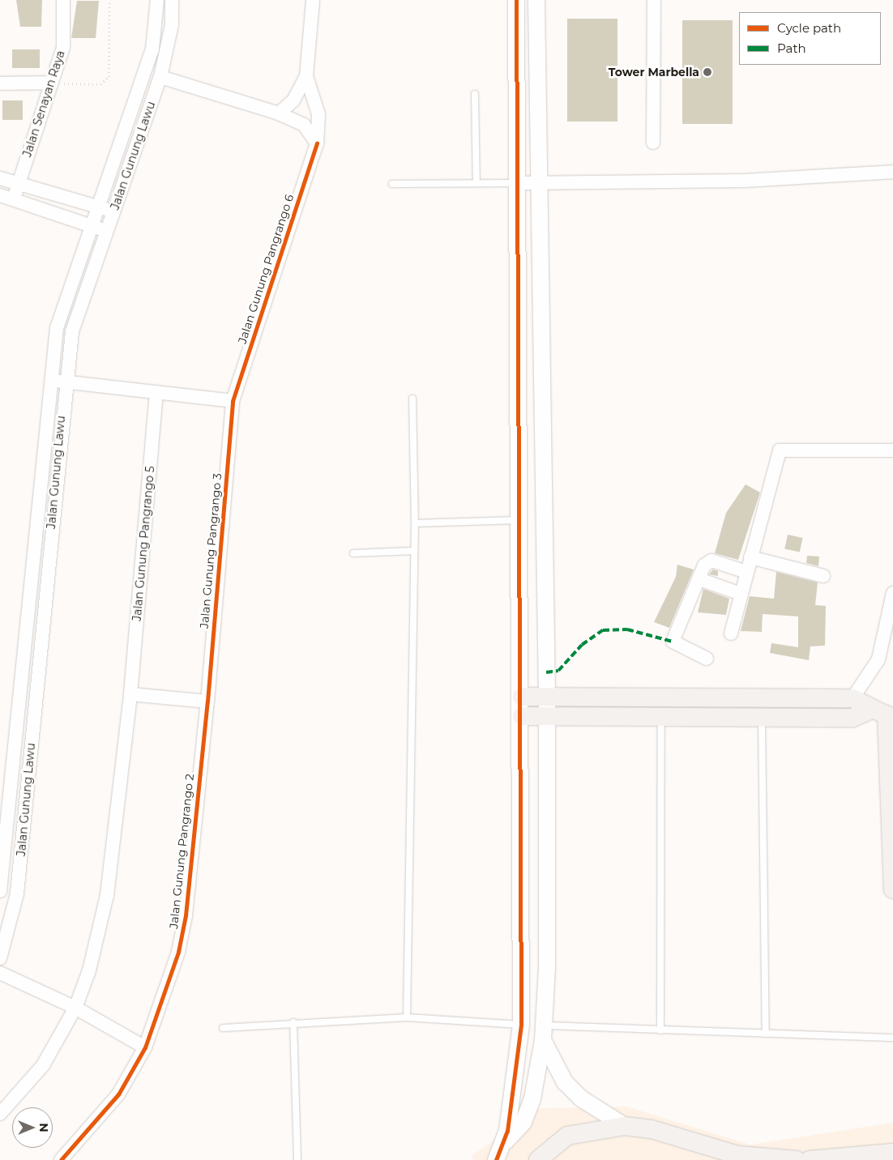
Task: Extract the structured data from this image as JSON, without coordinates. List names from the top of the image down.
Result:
{
  "streets": {
    "street": [
      "Jalan Senayan Raya",
      "Jalan Gunung Lawu",
      "Jalan Gunung Pangrango 6",
      "Jalan Gunung Pangrango 5",
      "Jalan Gunung Pangrango 3",
      "Jalan Gunung Pangrango 2"
    ]
  },
  "crossings": [
    ["Jalan Gunung Pangrango 6", "Jalan Gunung Pangrango 3"],
    ["Jalan Gunung Pangrango 3", "Jalan Gunung Pangrango 2"]
  ],
  "places": ["Tower Marbella"],
  "legend": ["Cycle path", "Path"],
  "north": "right"
}
